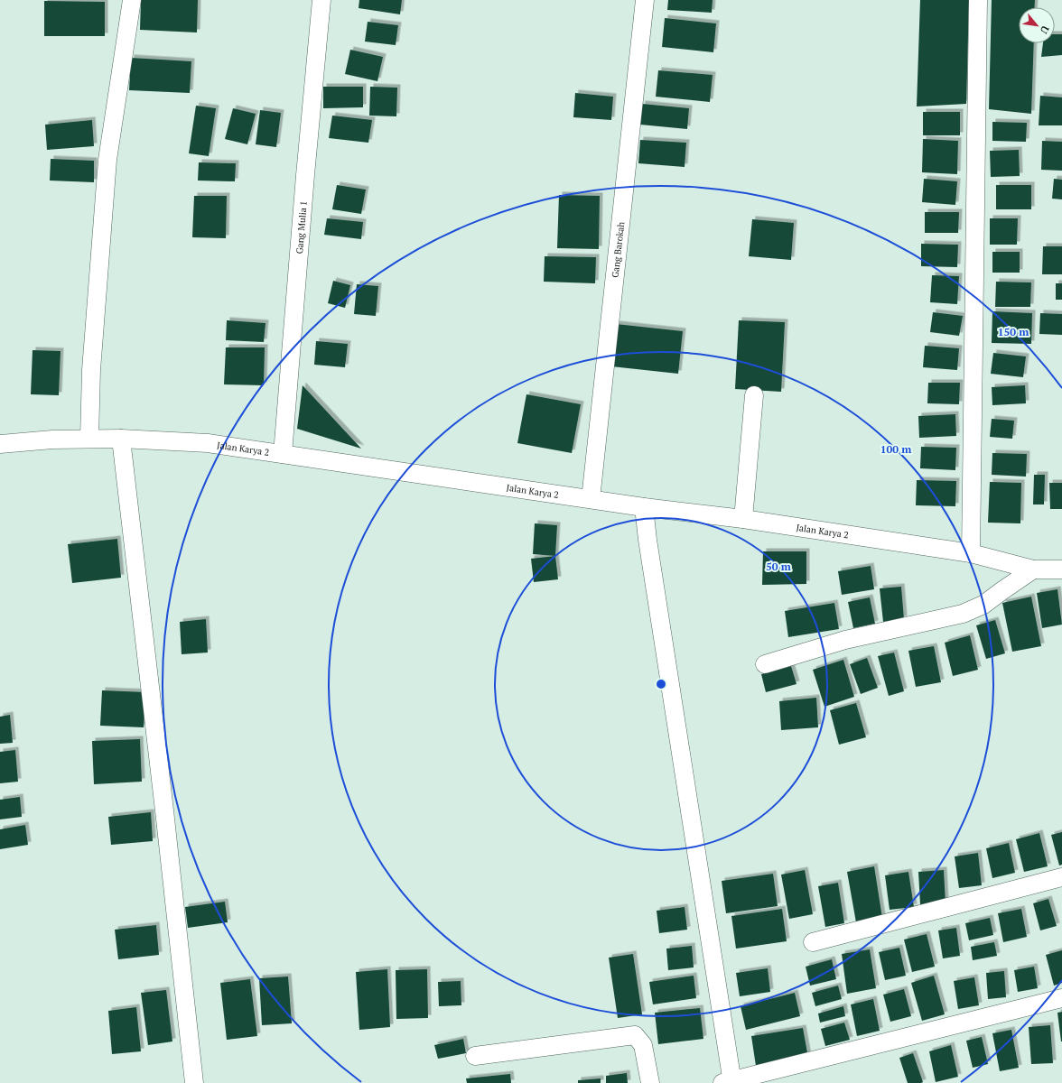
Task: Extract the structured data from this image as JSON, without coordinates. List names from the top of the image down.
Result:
{
  "streets": {
    "street": ["Gang Mulia 1", "Gang Barokah", "Jalan Karya 2"]
  },
  "crossings": [
    ["Gang Mulia 1", "Jalan Karya 2"],
    ["Gang Barokah", "Jalan Karya 2"]
  ],
  "north": "bottom right",
  "rings": ["150 m", "100 m", "50 m"]
}
